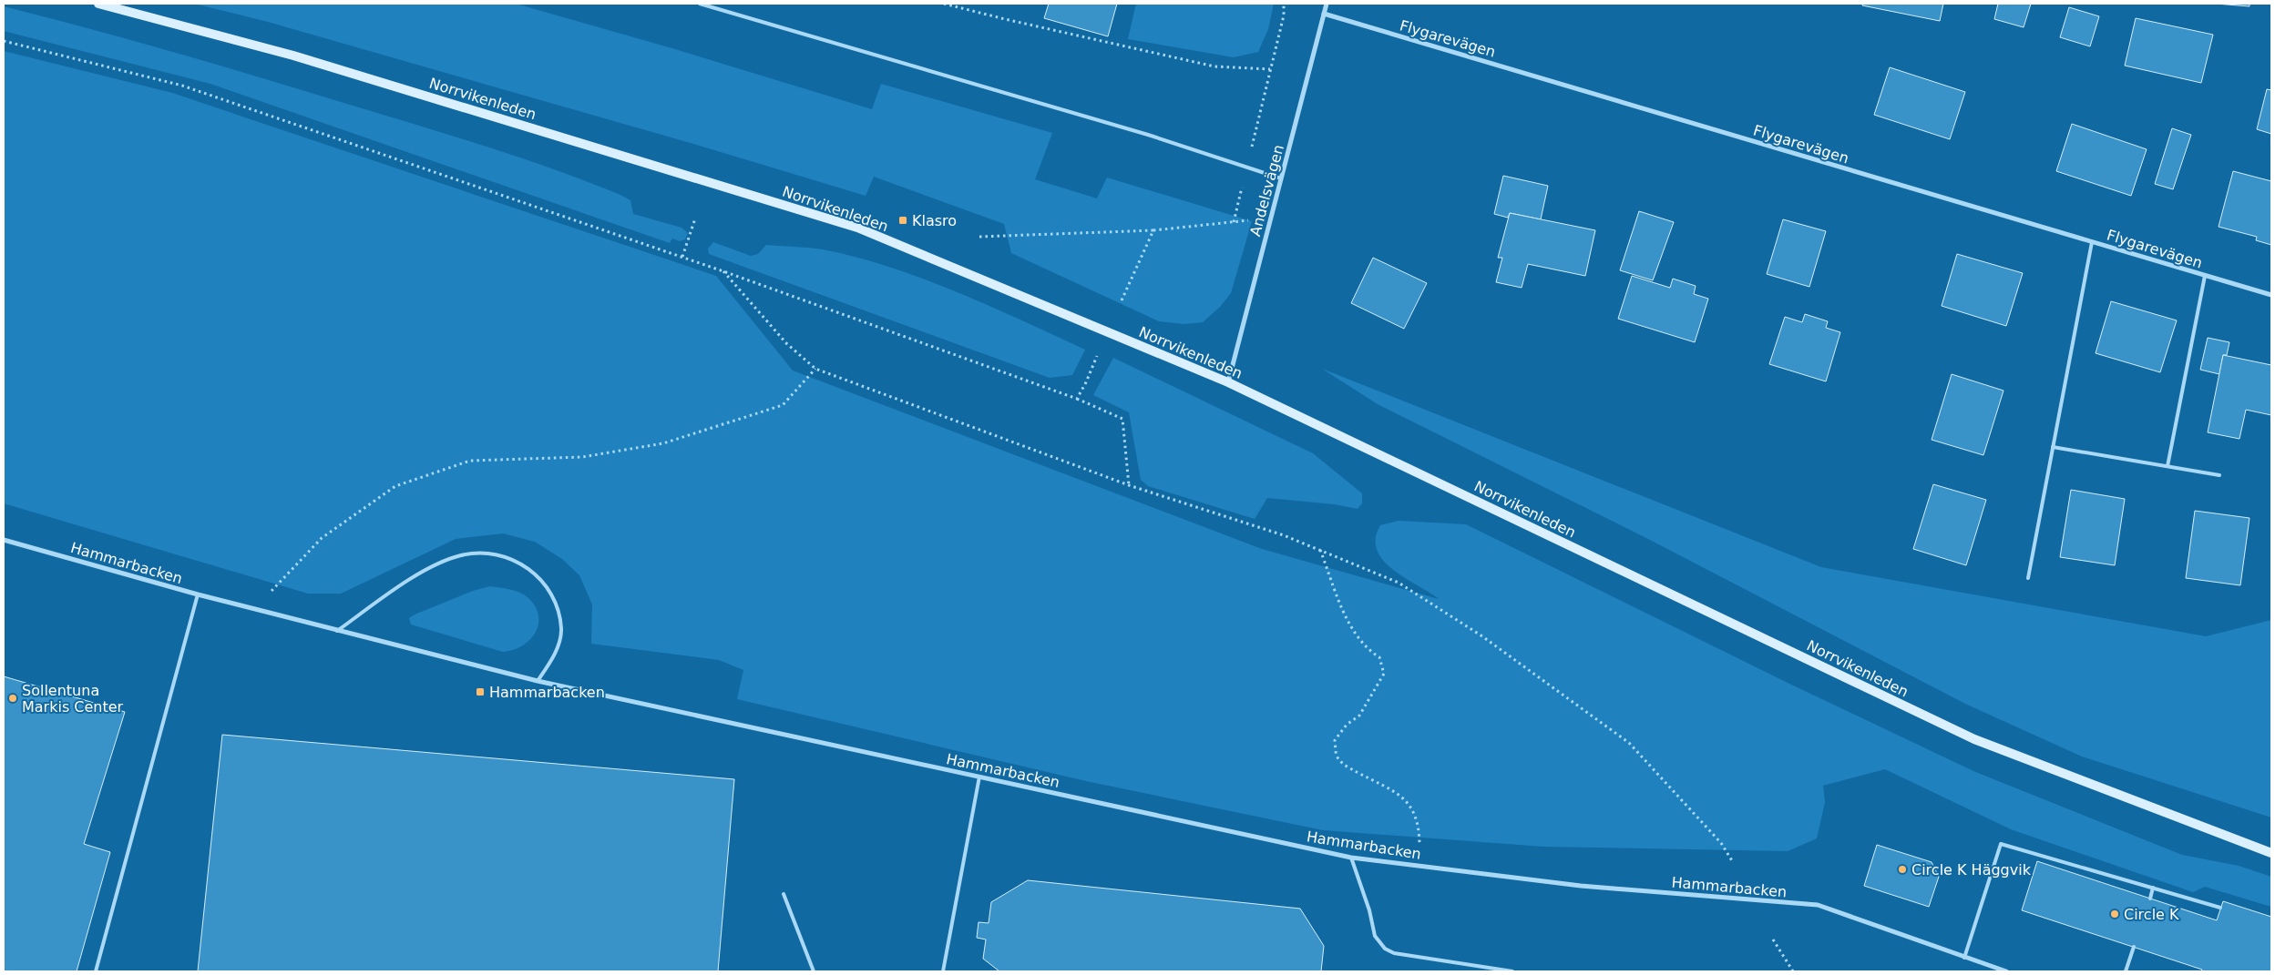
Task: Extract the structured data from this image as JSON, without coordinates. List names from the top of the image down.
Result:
{
  "streets": {
    "main road": ["Norrvikenleden"],
    "street": ["Flygarevägen", "Andelsvägen", "Hammarbacken"]
  },
  "crossings": [
    ["Flygarevägen", "Andelsvägen"],
    ["Norrvikenleden", "Andelsvägen"]
  ],
  "places": {
    "transit": ["Klasro", "Hammarbacken"],
    "other": ["Sollentuna Markis Center", "Circle K Häggvik", "Circle K"]
  }
}
